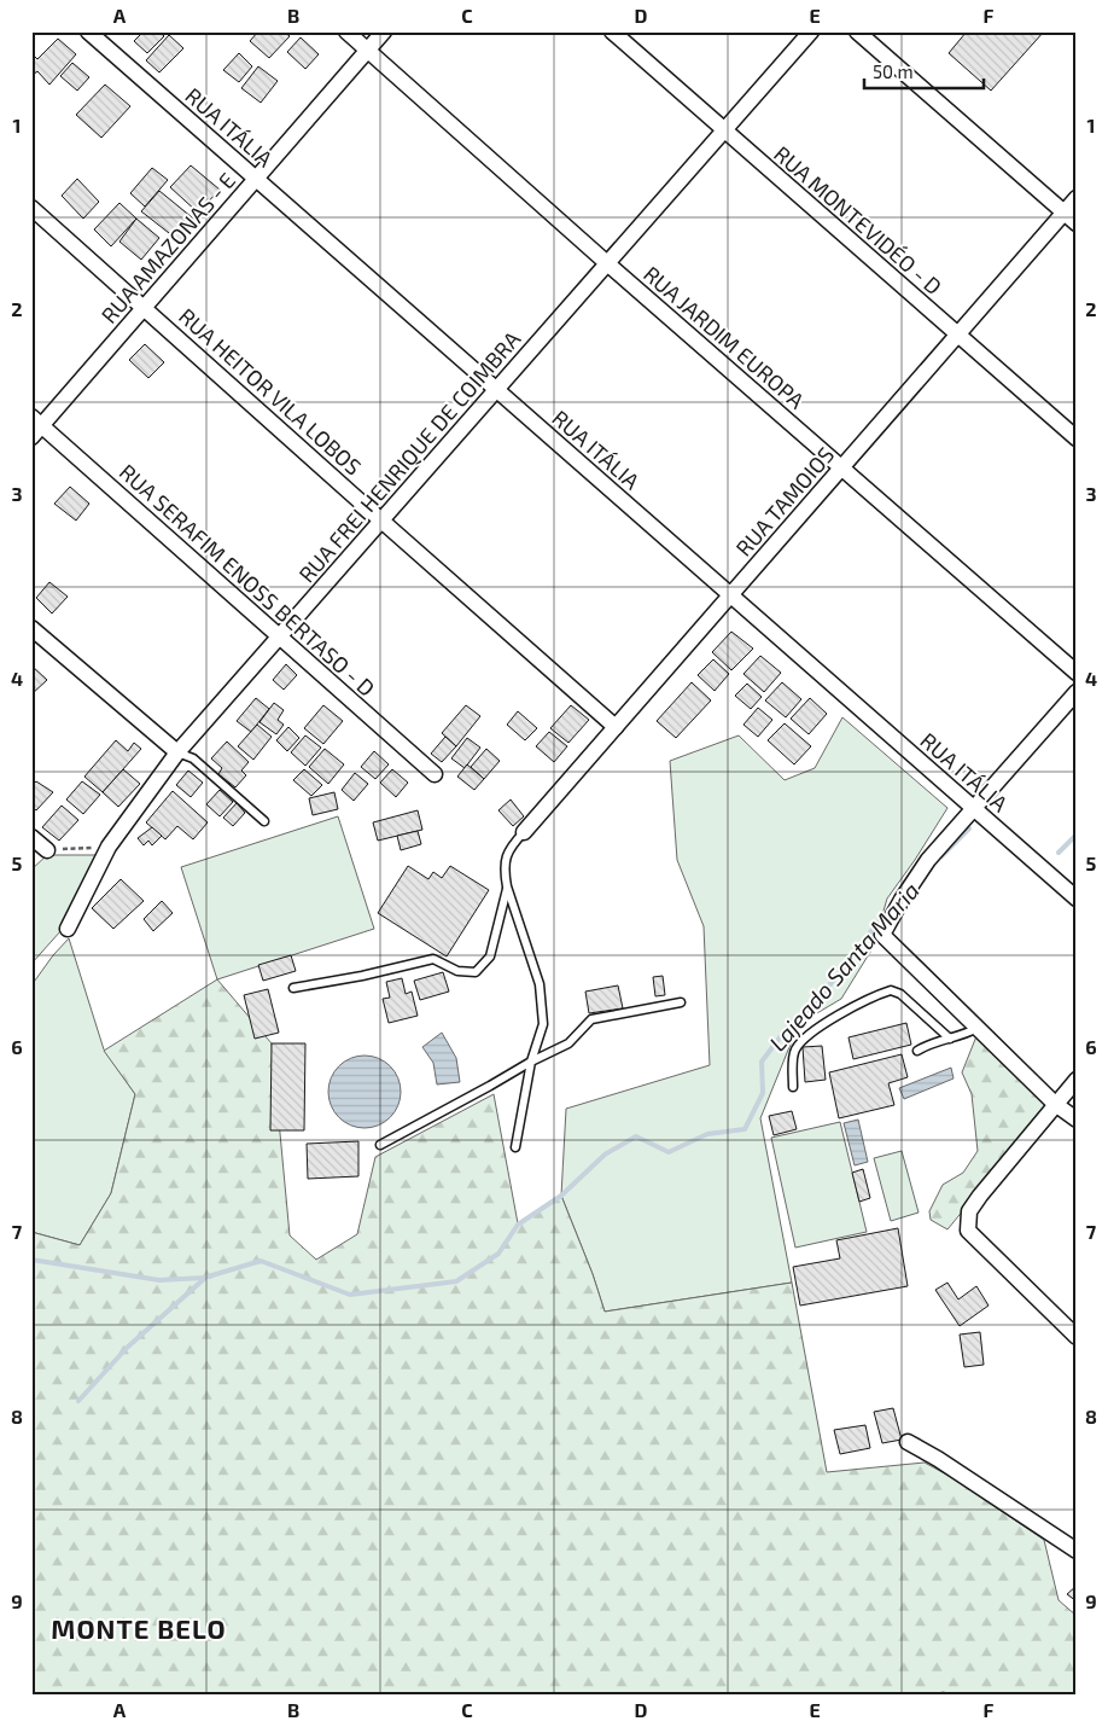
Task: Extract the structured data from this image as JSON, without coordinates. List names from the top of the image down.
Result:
{
  "streets": {
    "street": [
      "RUA ITÁLIA",
      "RUA MONTEVIDÉO - D",
      "RUA AMAZONAS - E",
      "RUA JARDIM EUROPA",
      "RUA HEITOR VILA LOBOS",
      "RUA FREI HENRIQUE DE COIMBRA",
      "RUA TAMOIOS",
      "RUA SERAFIM ENOSS BERTASO - D"
    ]
  },
  "crossings": [
    ["RUA ITÁLIA", "RUA AMAZONAS - E"],
    ["RUA ITÁLIA", "RUA FREI HENRIQUE DE COIMBRA"],
    ["RUA ITÁLIA", "RUA TAMOIOS"],
    ["RUA MONTEVIDÉO - D", "RUA FREI HENRIQUE DE COIMBRA"],
    ["RUA MONTEVIDÉO - D", "RUA TAMOIOS"],
    ["RUA AMAZONAS - E", "RUA JARDIM EUROPA"],
    ["RUA AMAZONAS - E", "RUA HEITOR VILA LOBOS"],
    ["RUA AMAZONAS - E", "RUA SERAFIM ENOSS BERTASO - D"],
    ["RUA JARDIM EUROPA", "RUA FREI HENRIQUE DE COIMBRA"],
    ["RUA JARDIM EUROPA", "RUA TAMOIOS"],
    ["RUA HEITOR VILA LOBOS", "RUA FREI HENRIQUE DE COIMBRA"],
    ["RUA HEITOR VILA LOBOS", "RUA TAMOIOS"],
    ["RUA FREI HENRIQUE DE COIMBRA", "RUA SERAFIM ENOSS BERTASO - D"]
  ],
  "districts": ["MONTE BELO"],
  "water": ["Lajeado Santa Maria"],
  "scale_bar": "50 m",
  "grid": {
    "columns": [
      "A",
      "B",
      "C",
      "D",
      "E",
      "F"
    ],
    "rows": [
      "1",
      "2",
      "3",
      "4",
      "5",
      "6",
      "7",
      "8",
      "9"
    ]
  }
}
